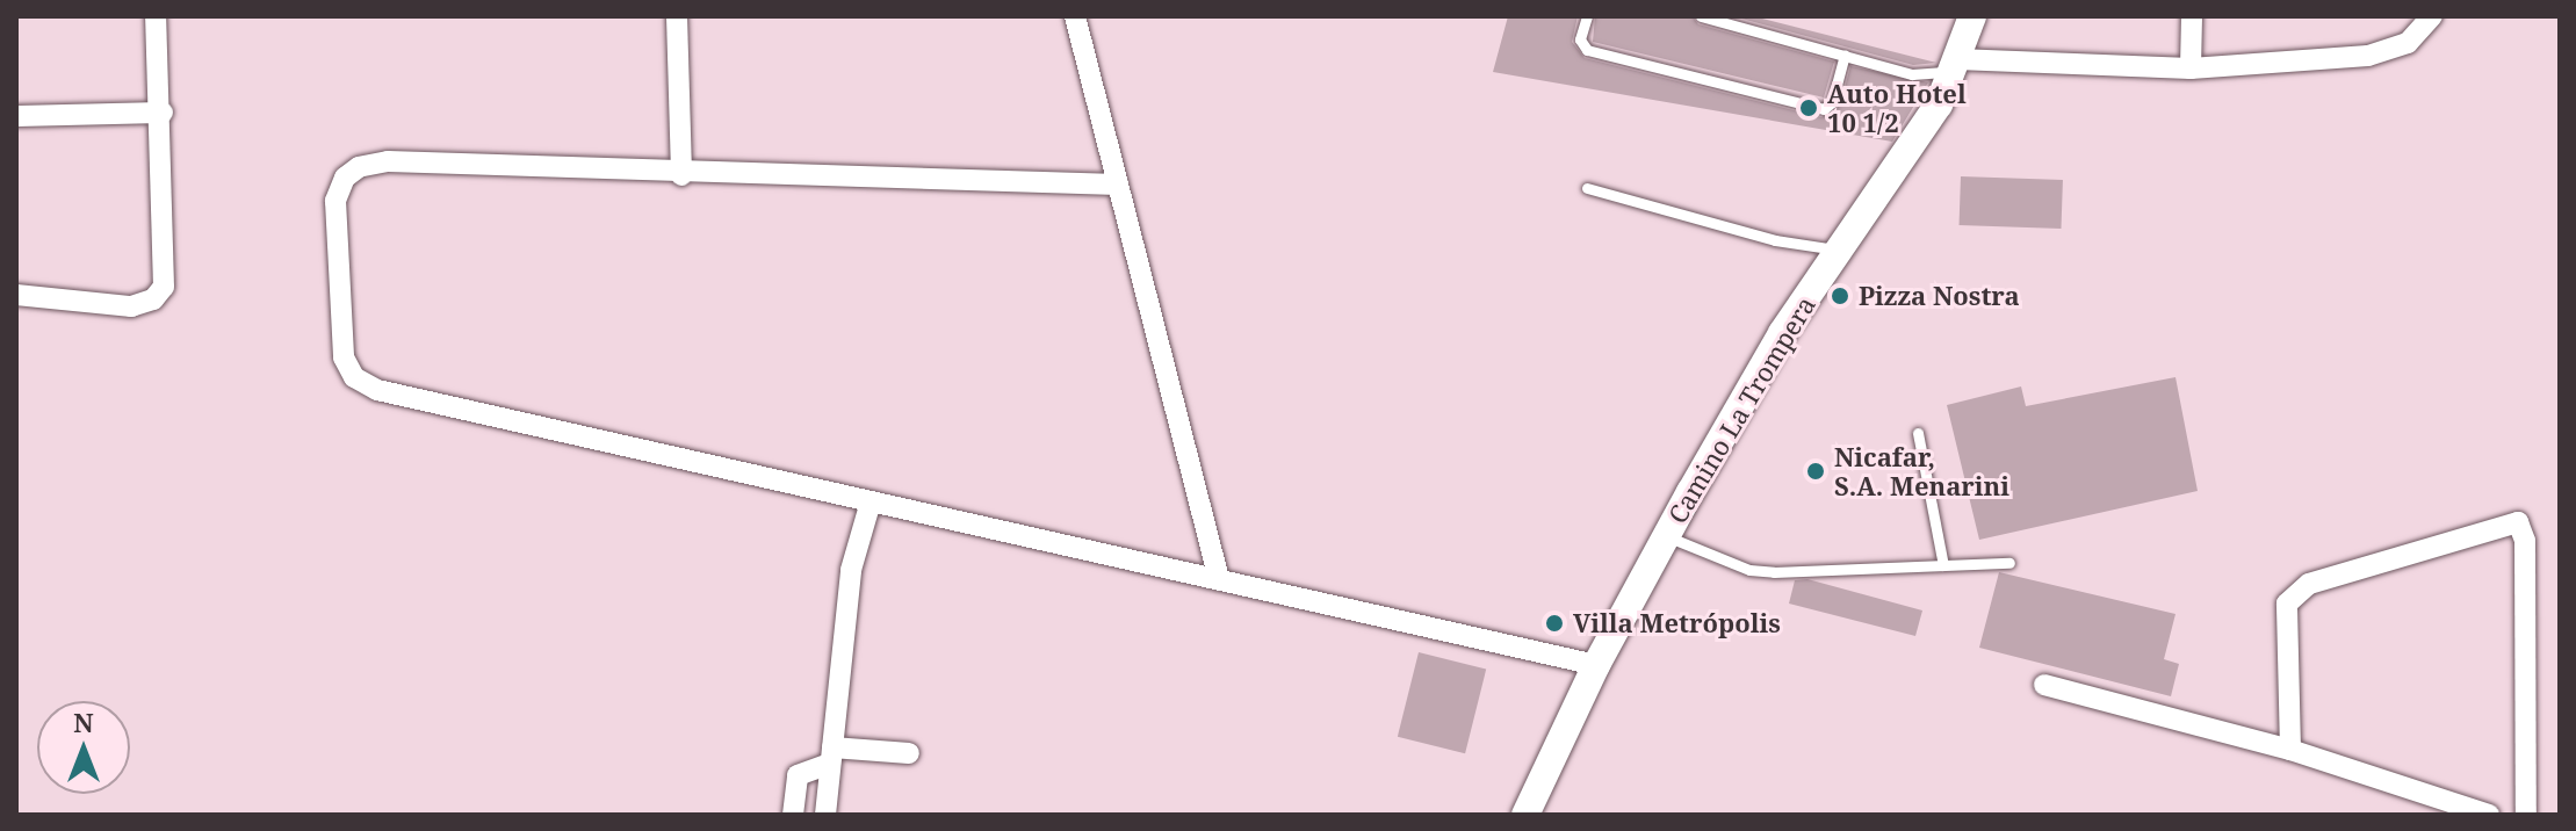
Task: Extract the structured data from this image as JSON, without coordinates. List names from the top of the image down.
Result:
{
  "streets": {
    "street": ["Camino La Trompera"]
  },
  "places": [
    "Auto Hotel 10 1/2",
    "Pizza Nostra",
    "Nicafar, S.A. Menarini",
    "Villa Metrópolis"
  ],
  "north": "top"
}
